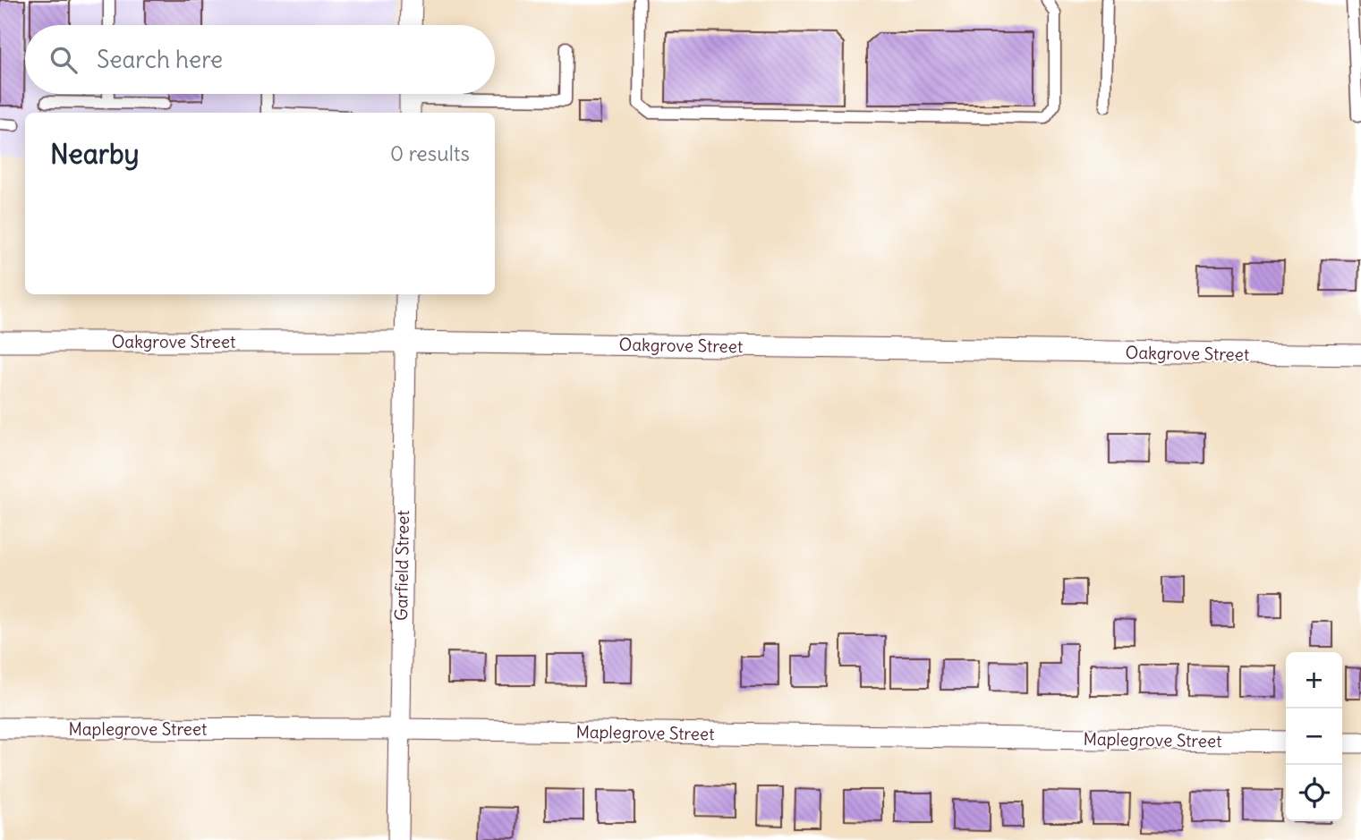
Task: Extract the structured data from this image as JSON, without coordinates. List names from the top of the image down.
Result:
{
  "streets": {
    "street": ["Oakgrove Street", "Garfield Street", "Maplegrove Street"]
  },
  "crossings": [
    ["Oakgrove Street", "Garfield Street"],
    ["Garfield Street", "Maplegrove Street"]
  ],
  "page": {
    "search": "Search here",
    "heading": ["Nearby", "0 results"],
    "map_buttons": ["+", "−"]
  }
}
